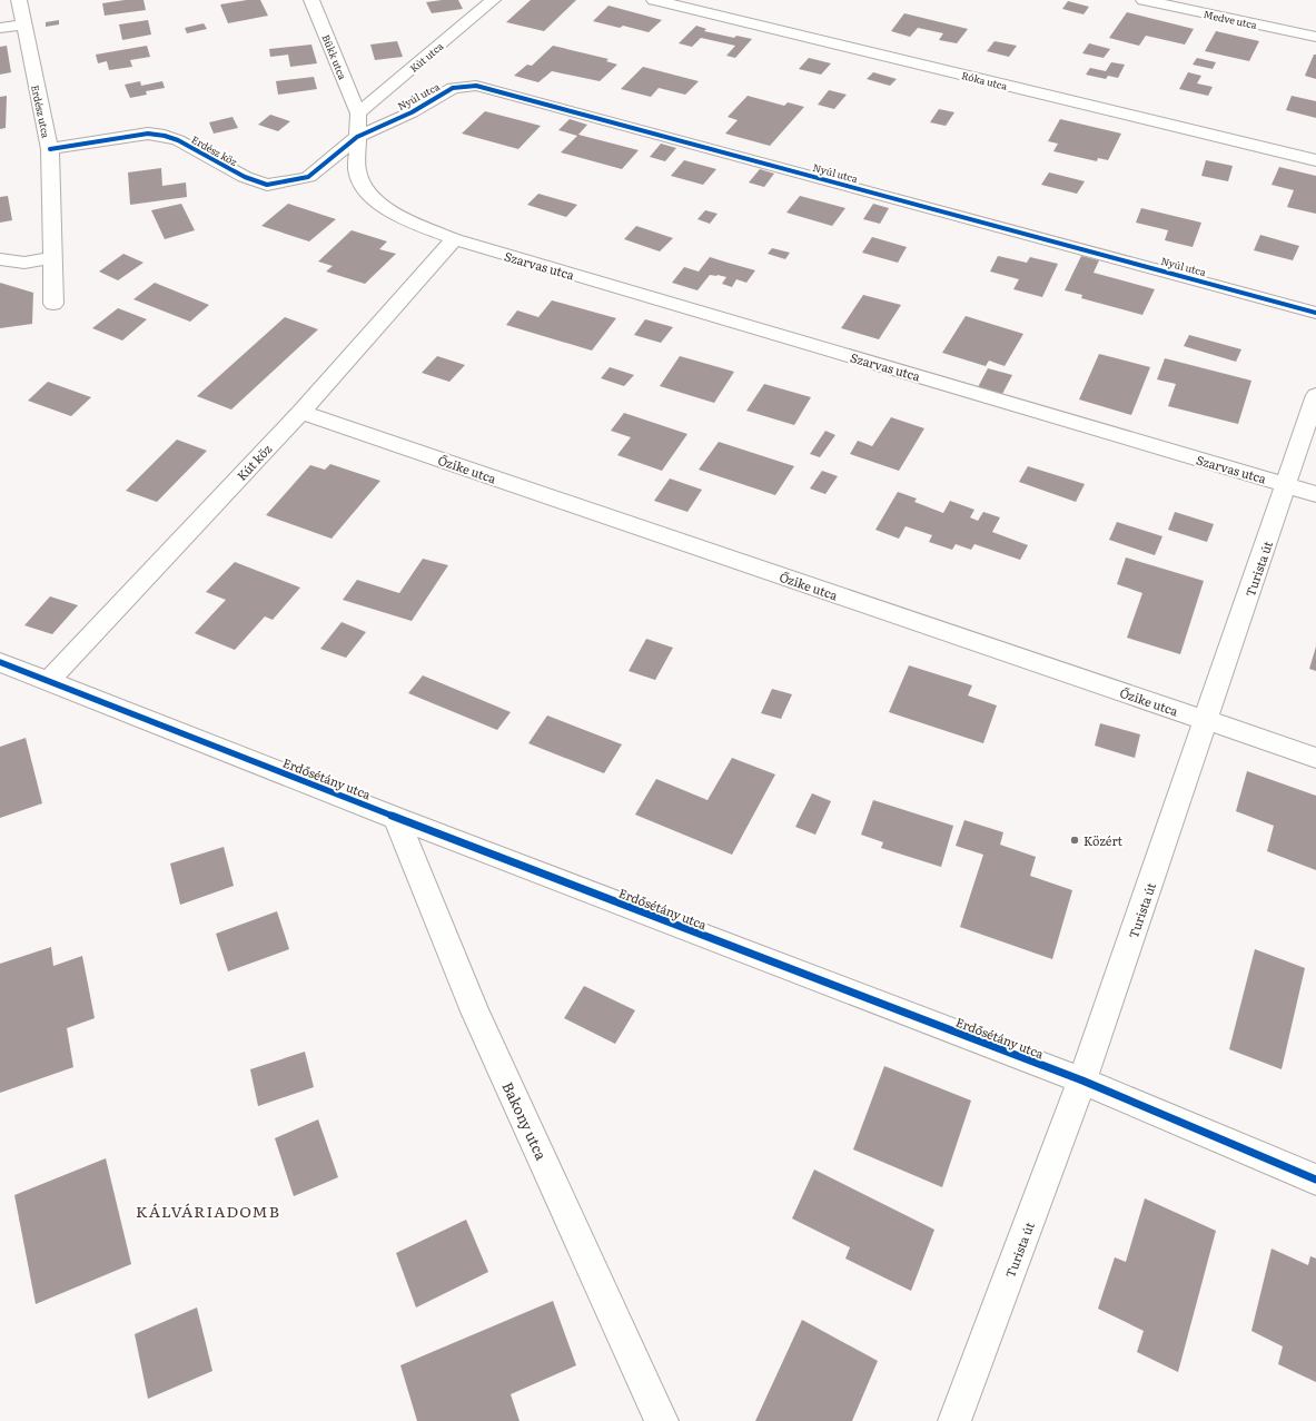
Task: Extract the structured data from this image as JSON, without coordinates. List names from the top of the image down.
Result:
{
  "streets": {
    "street": [
      "Medve utca",
      "Bükk utca",
      "Kút utca",
      "Róka utca",
      "Nyúl utca",
      "Erdész utca",
      "Erdész köz",
      "Szarvas utca",
      "Kút köz",
      "Őzike utca",
      "Turista út",
      "Erdősétány utca",
      "Bakony utca"
    ]
  },
  "crossings": [
    ["Bükk utca", "Kút utca"],
    ["Bükk utca", "Szarvas utca"],
    ["Kút utca", "Szarvas utca"],
    ["Nyúl utca", "Erdész köz"],
    ["Nyúl utca", "Szarvas utca"],
    ["Erdész utca", "Erdész köz"],
    ["Erdész köz", "Szarvas utca"],
    ["Szarvas utca", "Kút köz"],
    ["Szarvas utca", "Turista út"],
    ["Kút köz", "Őzike utca"],
    ["Kút köz", "Erdősétány utca"],
    ["Őzike utca", "Turista út"],
    ["Turista út", "Erdősétány utca"],
    ["Erdősétány utca", "Bakony utca"]
  ],
  "districts": ["KÁLVÁRIADOMB"],
  "places": ["Közért"]
}
